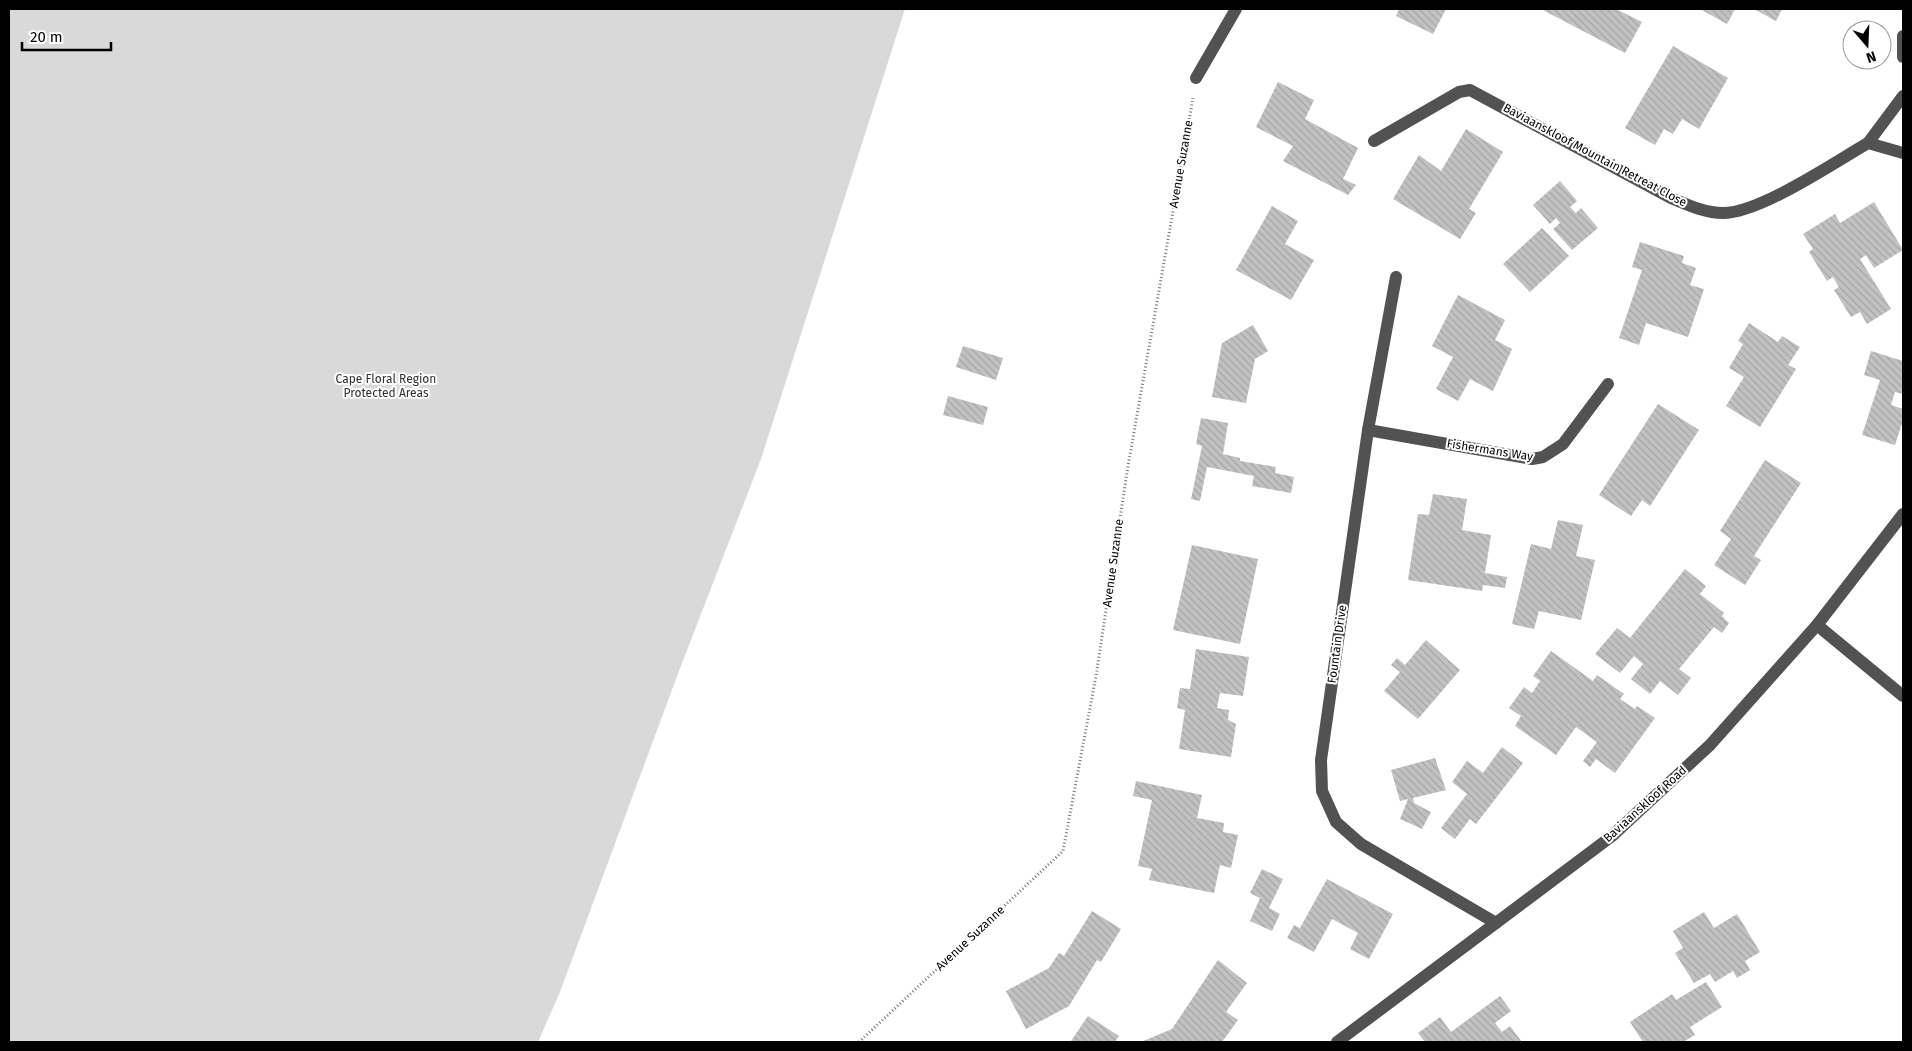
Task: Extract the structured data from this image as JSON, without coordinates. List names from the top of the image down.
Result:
{
  "streets": {
    "street": [
      "Baviaanskloof Mountain Retreat Close",
      "Fishermans Way",
      "Fountain Drive",
      "Baviaanskloof Road"
    ],
    "path": ["Avenue Suzanne"]
  },
  "crossings": [
    ["Fishermans Way", "Fountain Drive"],
    ["Fountain Drive", "Baviaanskloof Road"]
  ],
  "parks": ["Cape Floral Region Protected Areas"],
  "scale_bar": "20 m",
  "north": "bottom"
}
